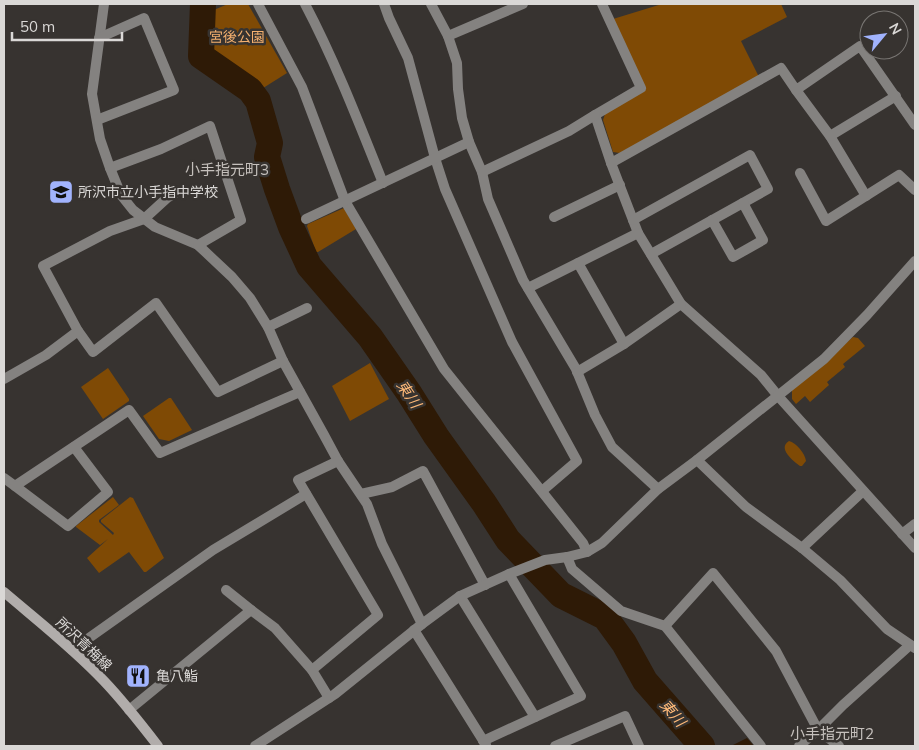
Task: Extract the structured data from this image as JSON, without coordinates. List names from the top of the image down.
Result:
{
  "streets": {
    "main road": ["所沢青梅線"]
  },
  "districts": ["小手指元町3", "小手指元町2"],
  "water": ["東川"],
  "parks": ["宮後公園"],
  "places": {
    "school or university": ["所沢市立小手指中学校"],
    "restaurant": ["亀八鮨"]
  },
  "scale_bar": "50 m",
  "north": "top right"
}
